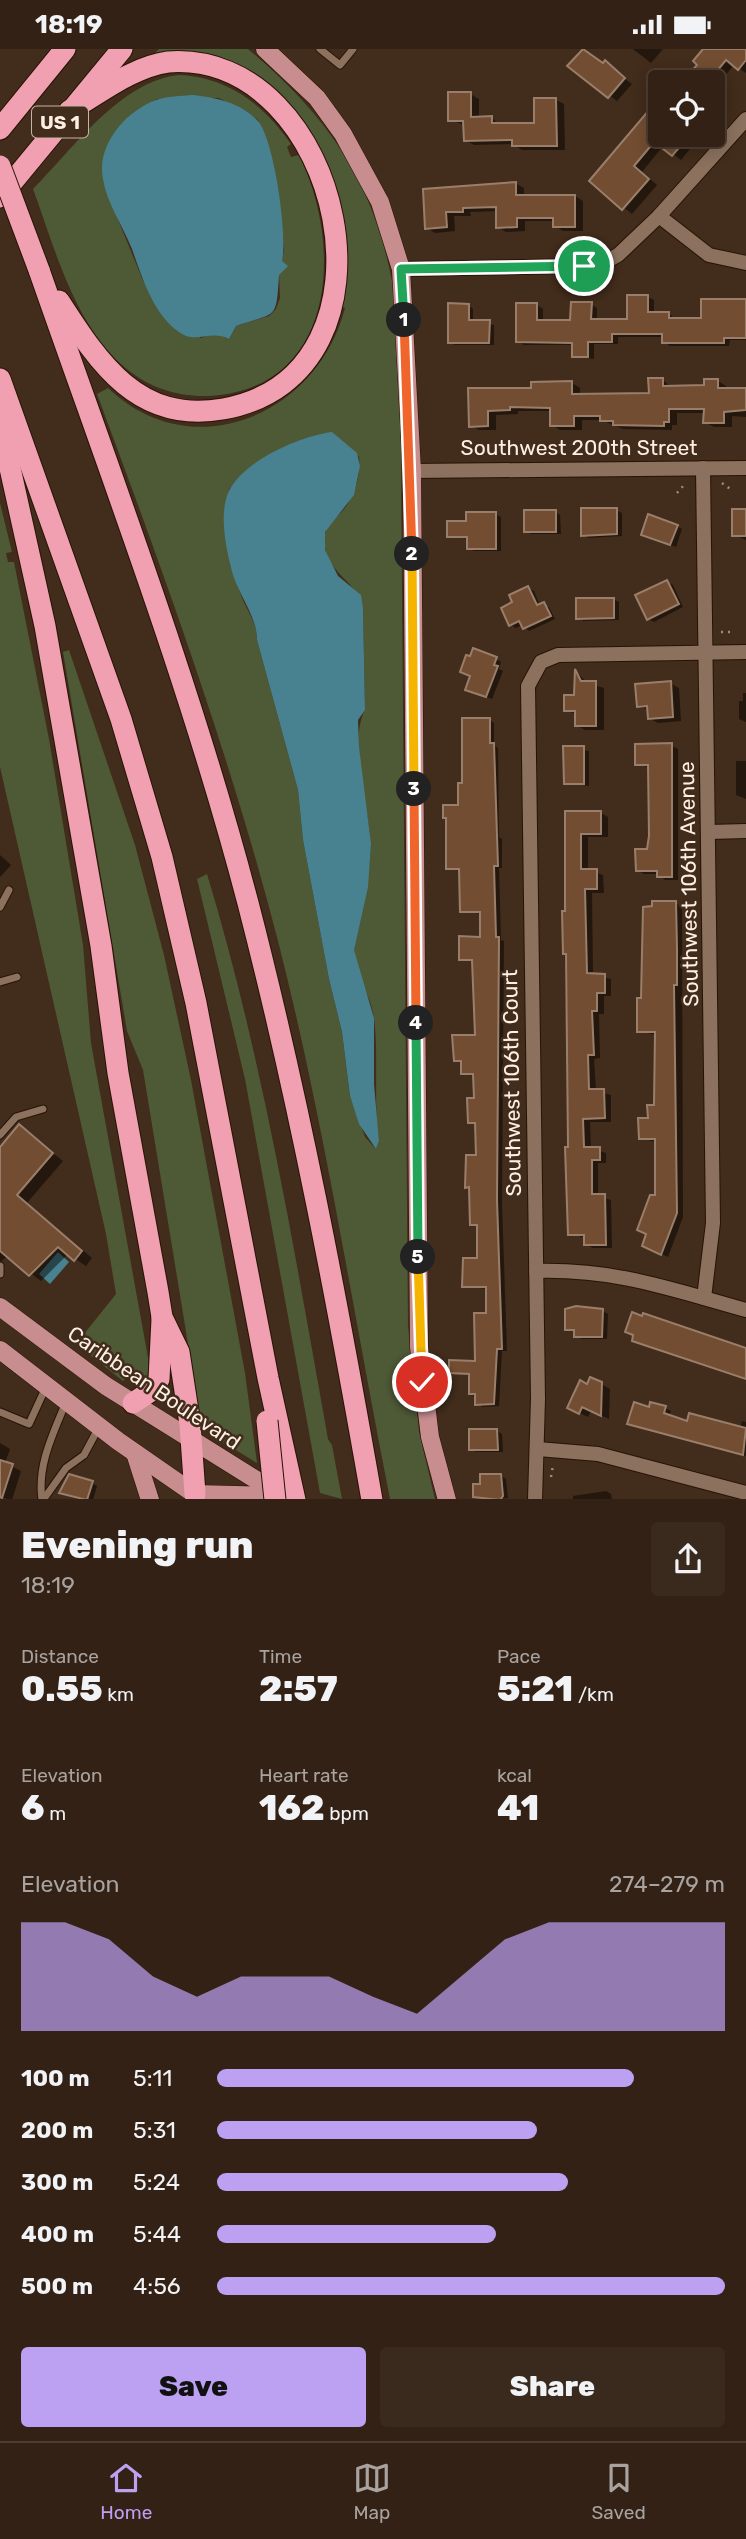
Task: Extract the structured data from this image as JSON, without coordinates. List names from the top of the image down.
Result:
{
  "streets": {
    "highway": ["US 1"],
    "main road": ["Caribbean Boulevard"],
    "street": ["Southwest 200th Street", "Southwest 106th Avenue", "Southwest 106th Court"]
  },
  "crossings": [
    ["Southwest 200th Street", "Southwest 106th Avenue"],
    ["Southwest 106th Avenue", "Southwest 106th Court"]
  ],
  "page": {
    "status": "18:19",
    "pins": [
      "1",
      "2",
      "3",
      "4",
      "5"
    ],
    "heading": ["Evening run", "18:19"],
    "stats": [
      ["Distance", "0.55 km"],
      ["Time", "2:57"],
      ["Pace", "5:21 /km"],
      ["Elevation", "6 m"],
      ["Heart rate", "162 bpm"],
      ["kcal", "41"]
    ],
    "chart": ["Elevation", "274–279 m"],
    "list": [
      {
        "name": "100 m",
        "note": "5:11"
      },
      {
        "name": "200 m",
        "note": "5:31"
      },
      {
        "name": "300 m",
        "note": "5:24"
      },
      {
        "name": "400 m",
        "note": "5:44"
      },
      {
        "name": "500 m",
        "note": "4:56"
      }
    ],
    "buttons": ["Save", "Share"],
    "tabs": ["Home", "Map", "Saved"]
  }
}
